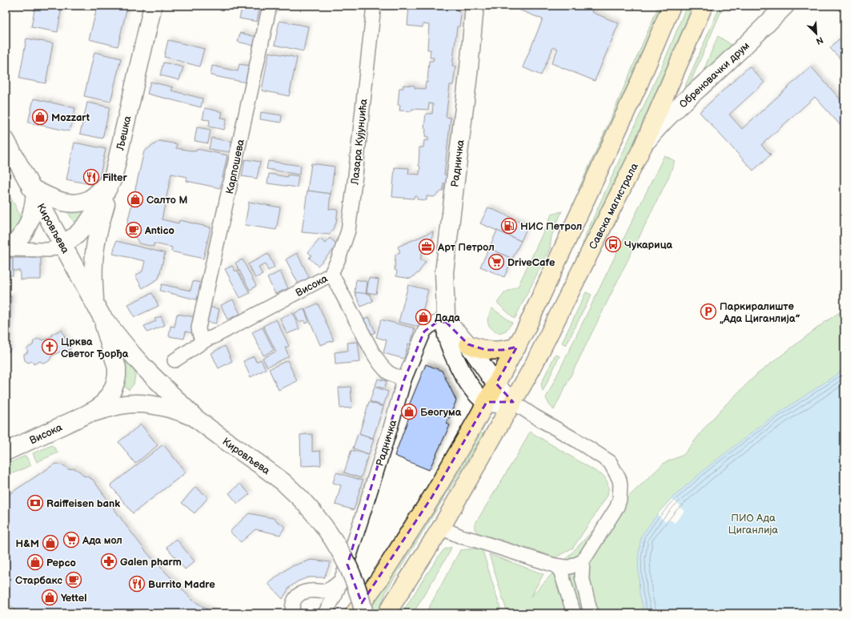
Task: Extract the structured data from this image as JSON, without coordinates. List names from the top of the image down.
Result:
{
  "streets": {
    "main road": [
      "Обреновачки друм",
      "Љешка",
      "Радничка",
      "Савска магистрала",
      "Кировљева",
      "Висока"
    ],
    "street": ["Лазара Кујунџића", "Карпошева"]
  },
  "crossings": [
    ["Обреновачки друм", "Савска магистрала"],
    ["Љешка", "Кировљева"],
    ["Лазара Кујунџића", "Висока"],
    ["Радничка", "Висока"],
    ["Карпошева", "Висока"],
    ["Кировљева", "Висока"]
  ],
  "parks": ["ПИО Ада Циганлија"],
  "places": {
    "shop": [
      "Mozzart",
      "Салто М",
      "Дада",
      "Беогума",
      "H&M",
      "Pepco",
      "Yettel"
    ],
    "restaurant": ["Filter", "Burrito Madre"],
    "fuel station": ["НИС Петрол"],
    "cafe": ["Antico", "Старбакс"],
    "bus stop": ["Чукарица"],
    "office": ["Арт Петрол"],
    "supermarket": ["DriveCafe", "Ада мол"],
    "parking": ["Паркиралиште „Ада Циганлија”"],
    "church": ["Црква Светог Ђорђа"],
    "bank": ["Raiffeisen bank"],
    "pharmacy": ["Galen pharm"]
  },
  "north": "bottom right"
}
